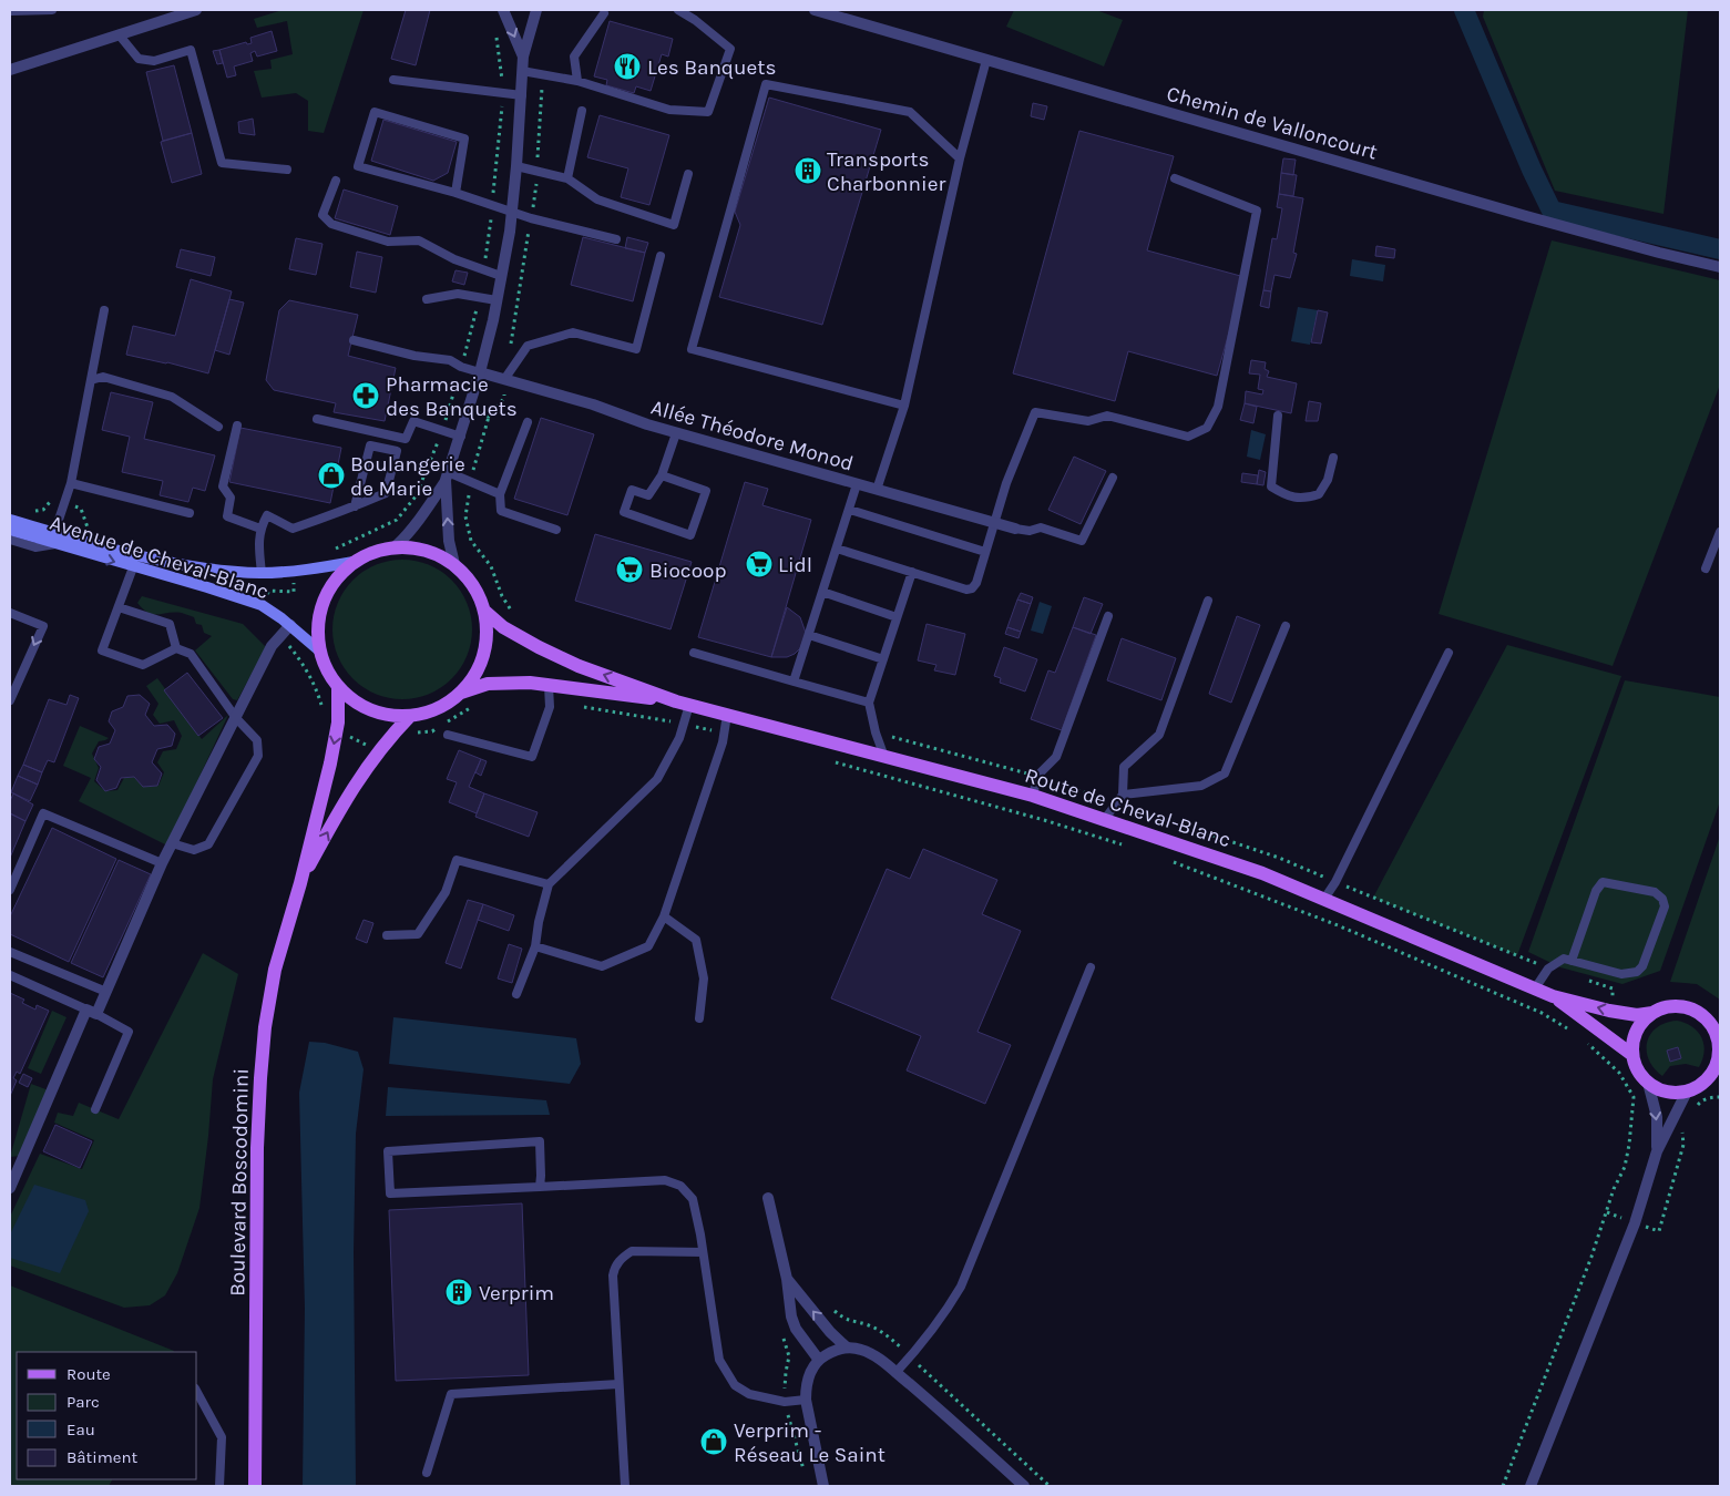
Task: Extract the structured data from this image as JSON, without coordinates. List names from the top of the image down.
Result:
{
  "streets": {
    "main road": ["Avenue de Cheval-Blanc", "Route de Cheval-Blanc", "Boulevard Boscodomini"],
    "street": ["Chemin de Valloncourt", "Allée Théodore Monod"]
  },
  "crossings": [
    ["Avenue de Cheval-Blanc", "Boulevard Boscodomini"]
  ],
  "places": {
    "restaurant": ["Les Banquets"],
    "building": ["Transports Charbonnier", "Verprim"],
    "pharmacy": ["Pharmacie des Banquets"],
    "shop": ["Boulangerie de Marie", "Verprim - Réseau Le Saint"],
    "supermarket": ["Lidl", "Biocoop"]
  },
  "legend": [
    "Route",
    "Parc",
    "Eau",
    "Bâtiment"
  ]
}
